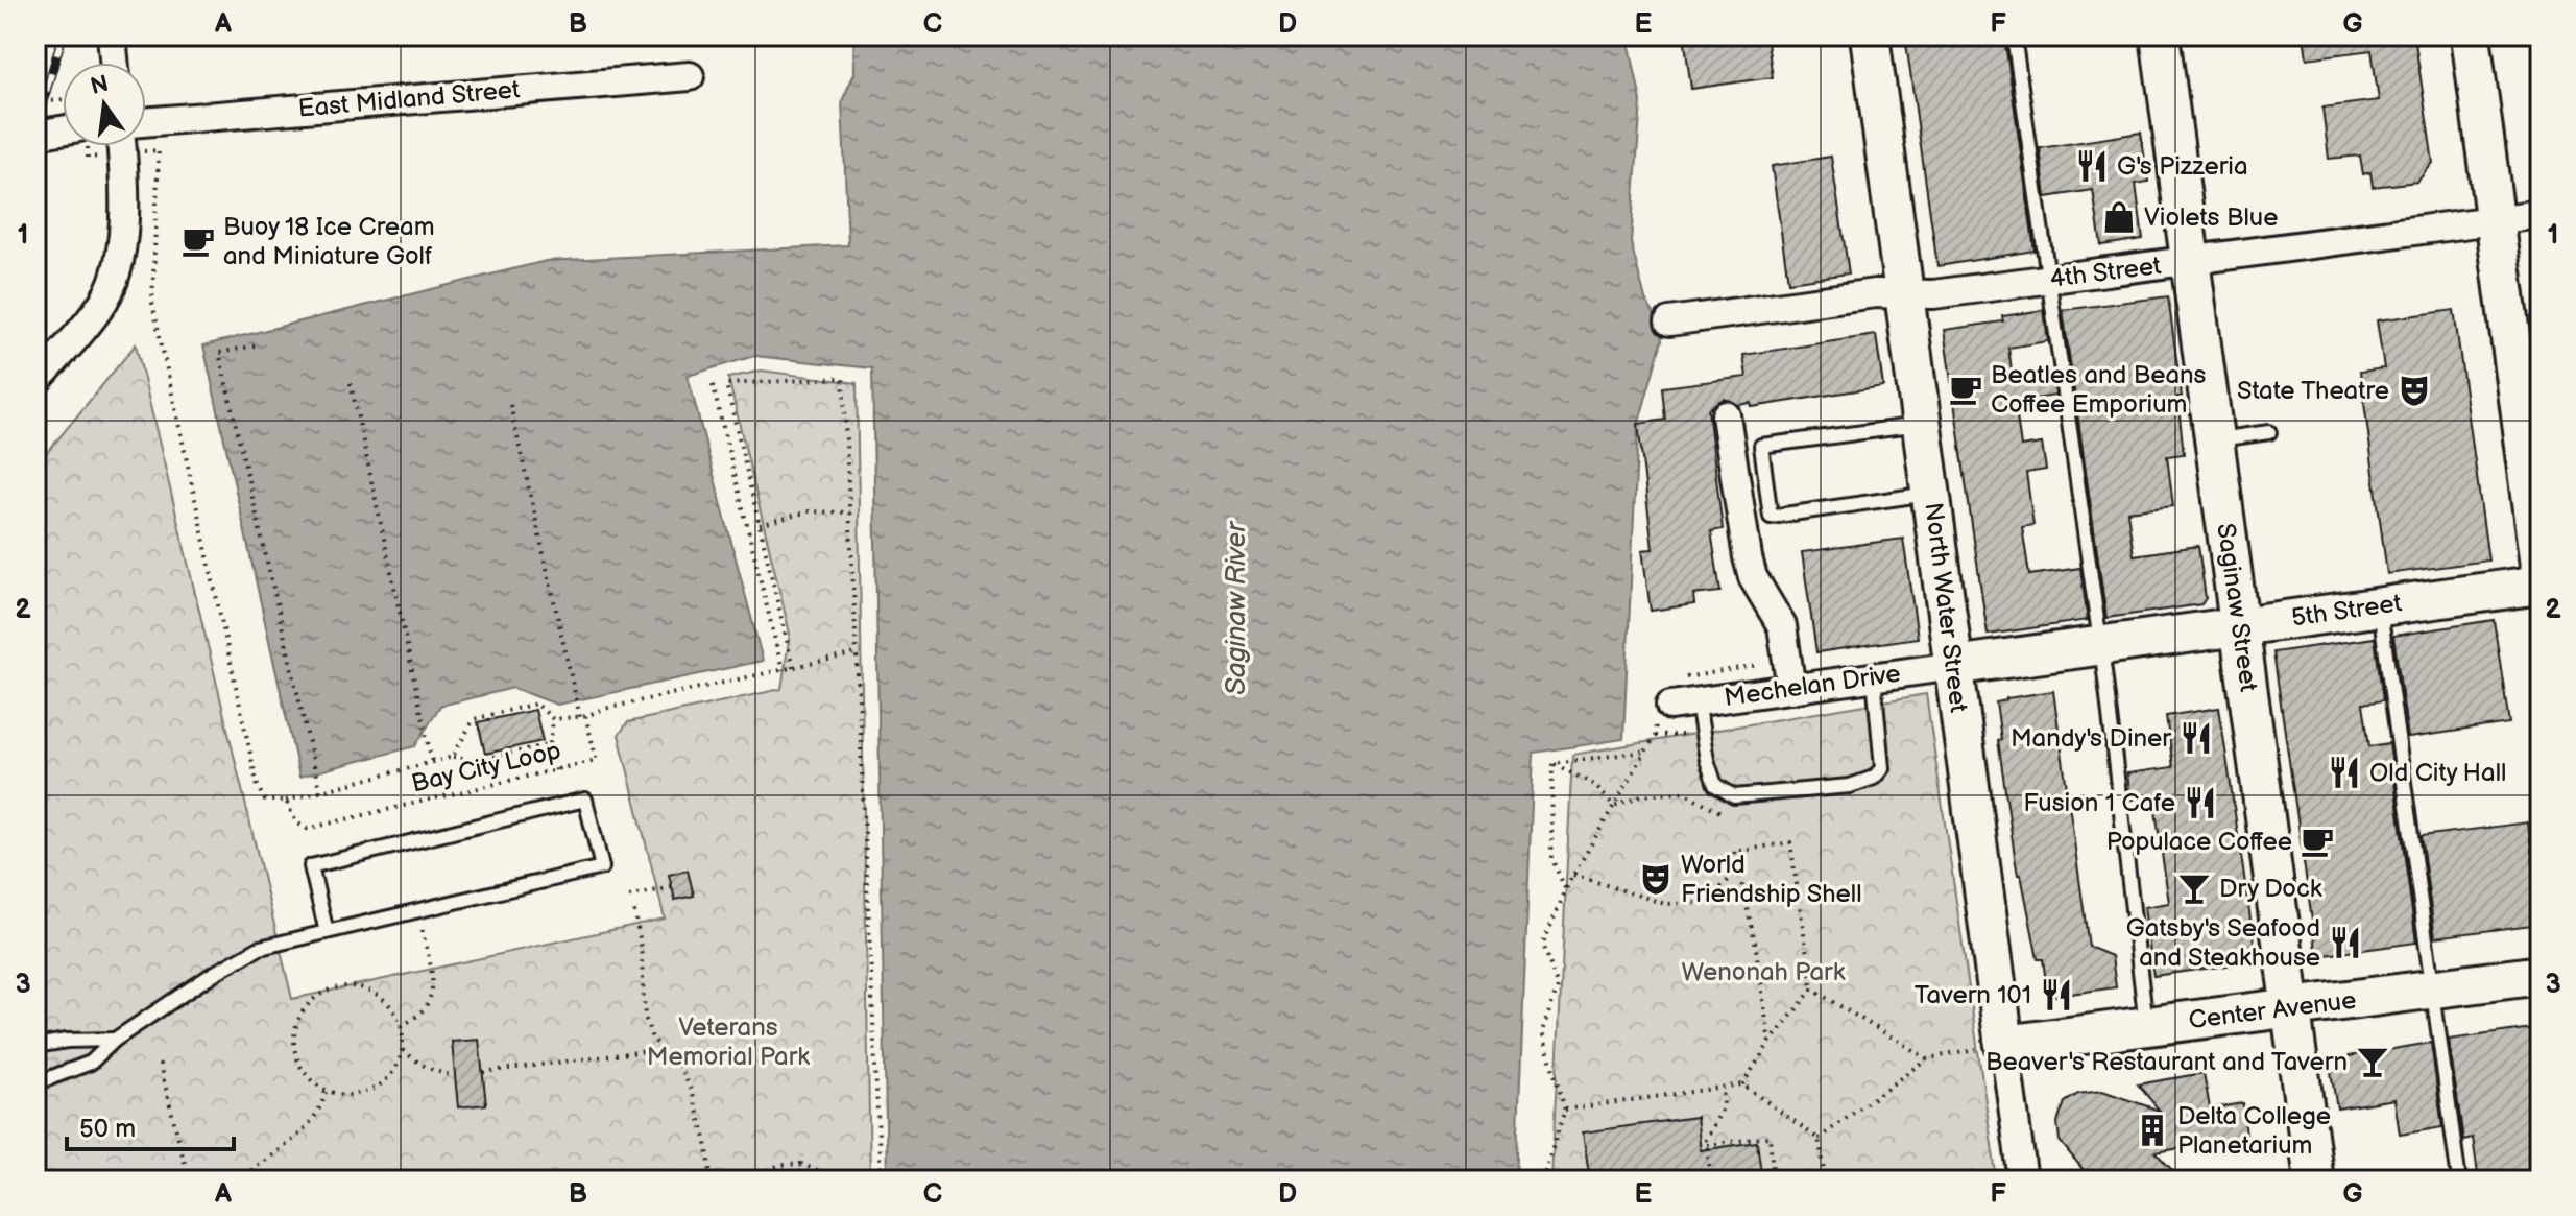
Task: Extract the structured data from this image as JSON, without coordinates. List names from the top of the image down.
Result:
{
  "streets": {
    "street": [
      "East Midland Street",
      "4th Street",
      "North Water Street",
      "Saginaw Street",
      "5th Street",
      "Mechelan Drive",
      "Center Avenue"
    ],
    "path": ["Bay City Loop"]
  },
  "crossings": [
    ["4th Street", "North Water Street"],
    ["4th Street", "Saginaw Street"],
    ["North Water Street", "5th Street"],
    ["North Water Street", "Mechelan Drive"],
    ["North Water Street", "Center Avenue"],
    ["Saginaw Street", "5th Street"],
    ["Saginaw Street", "Center Avenue"],
    ["5th Street", "Mechelan Drive"]
  ],
  "water": ["Saginaw River"],
  "parks": ["Wenonah Park", "Veterans Memorial Park"],
  "places": {
    "restaurant": [
      "G's Pizzeria",
      "Mandy's Diner",
      "Old City Hall",
      "Fusion 1 Cafe",
      "Gatsby's Seafood and Steakhouse",
      "Tavern 101"
    ],
    "shop": ["Violets Blue"],
    "cafe": ["Buoy 18 Ice Cream and Miniature Golf", "Beatles and Beans Coffee Emporium", "Populace Coffee"],
    "theatre": ["State Theatre", "World Friendship Shell"],
    "bar": ["Dry Dock", "Beaver's Restaurant and Tavern"],
    "building": ["Delta College Planetarium"]
  },
  "scale_bar": "50 m",
  "north": "top",
  "grid": {
    "columns": [
      "A",
      "B",
      "C",
      "D",
      "E",
      "F",
      "G"
    ],
    "rows": ["1", "2", "3"]
  }
}
